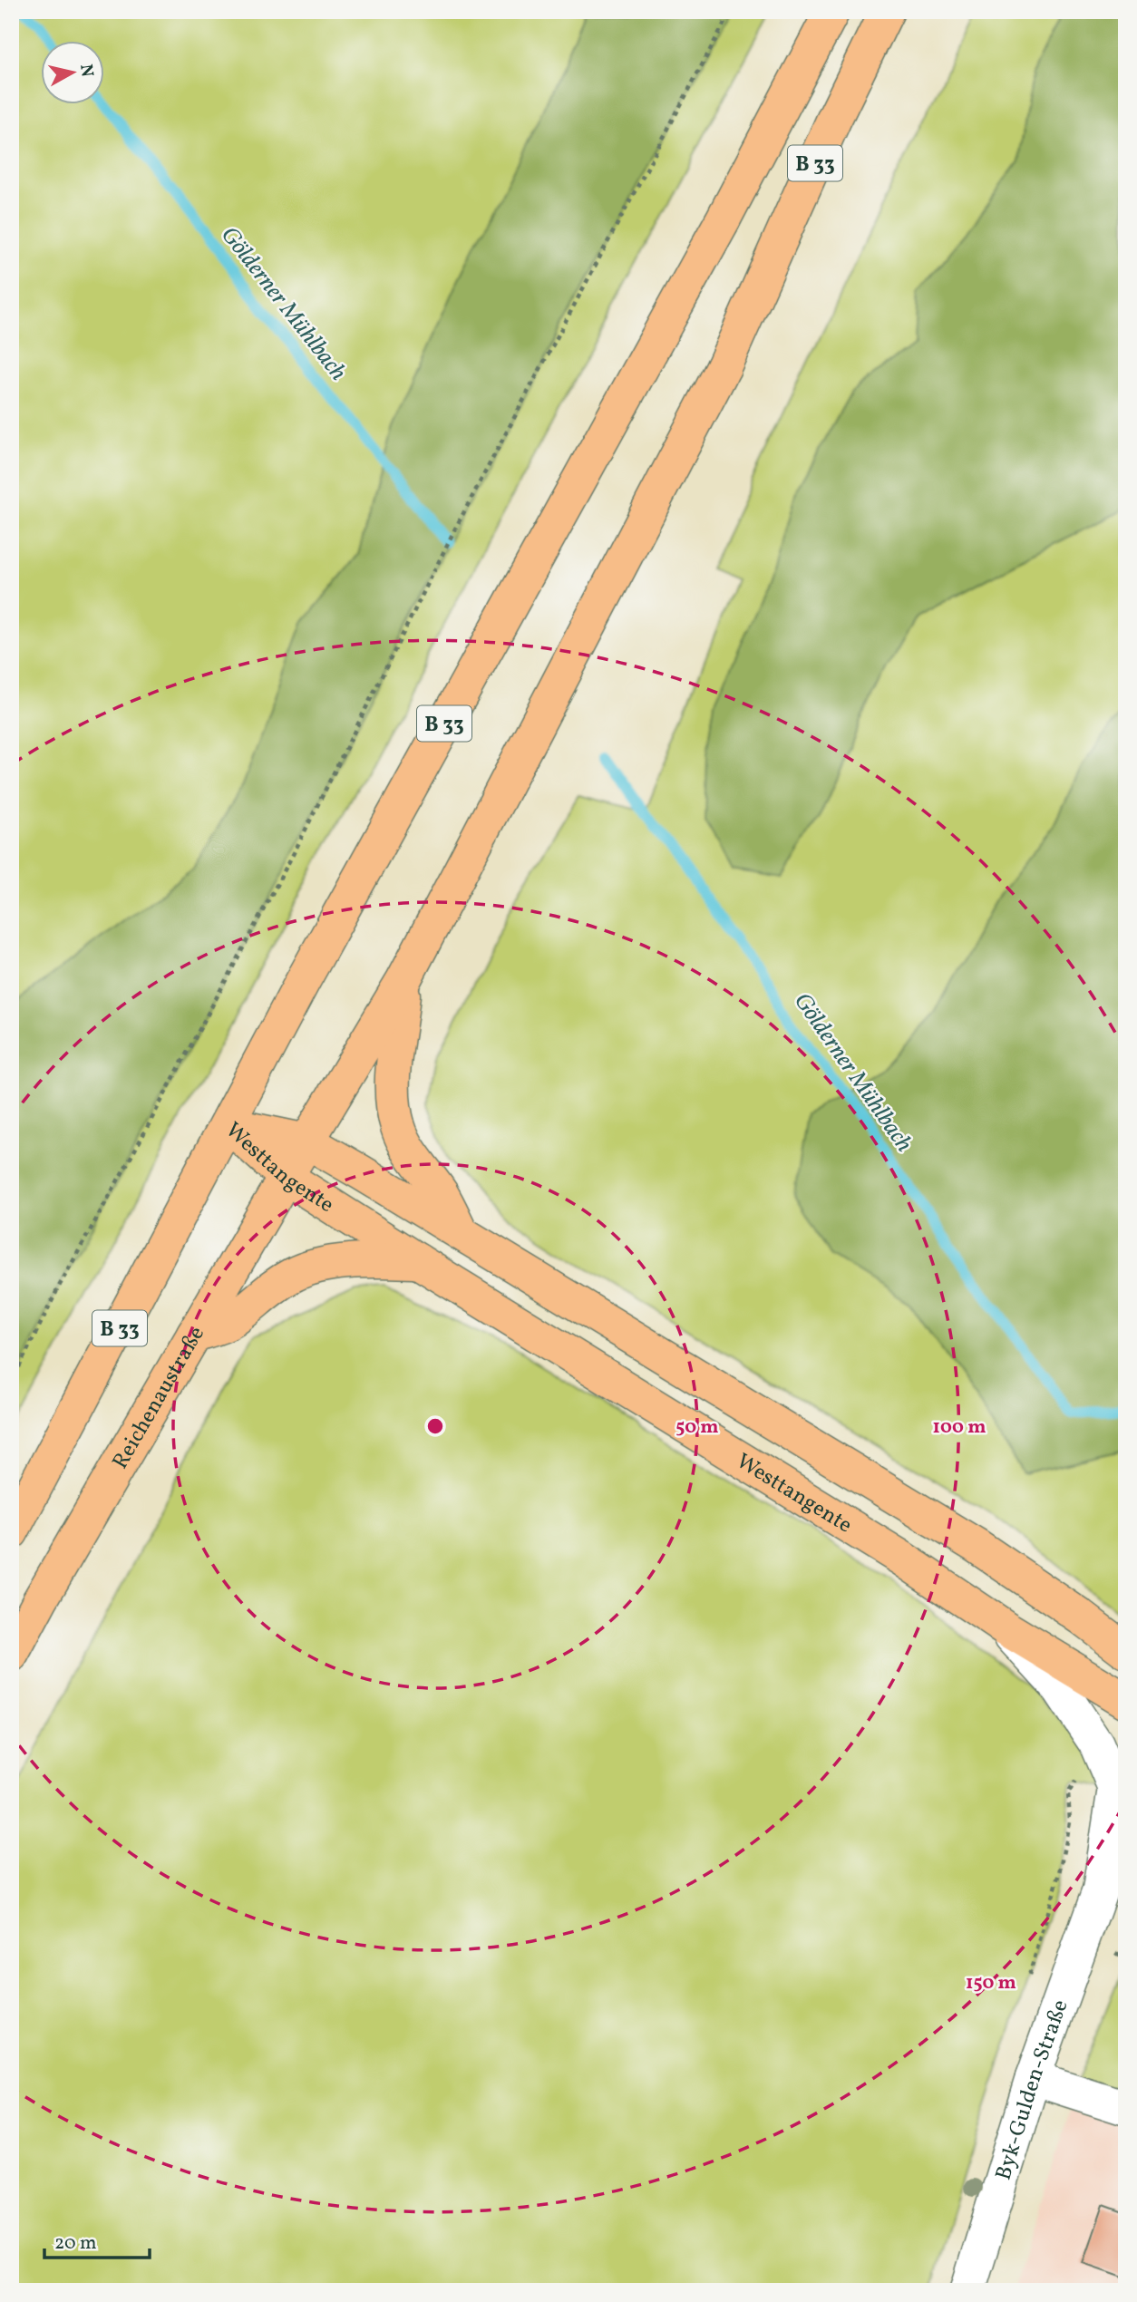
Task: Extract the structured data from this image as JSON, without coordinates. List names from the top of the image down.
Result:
{
  "streets": {
    "main road": ["B 33", "Westtangente", "Reichenaustraße"],
    "street": ["Byk-Gulden-Straße"]
  },
  "crossings": [
    ["B 33", "Westtangente"],
    ["B 33", "Reichenaustraße"],
    ["Westtangente", "Reichenaustraße"]
  ],
  "water": ["Gölderner Mühlbach"],
  "scale_bar": "20 m",
  "north": "right",
  "rings": ["50 m", "100 m", "150 m"]
}
